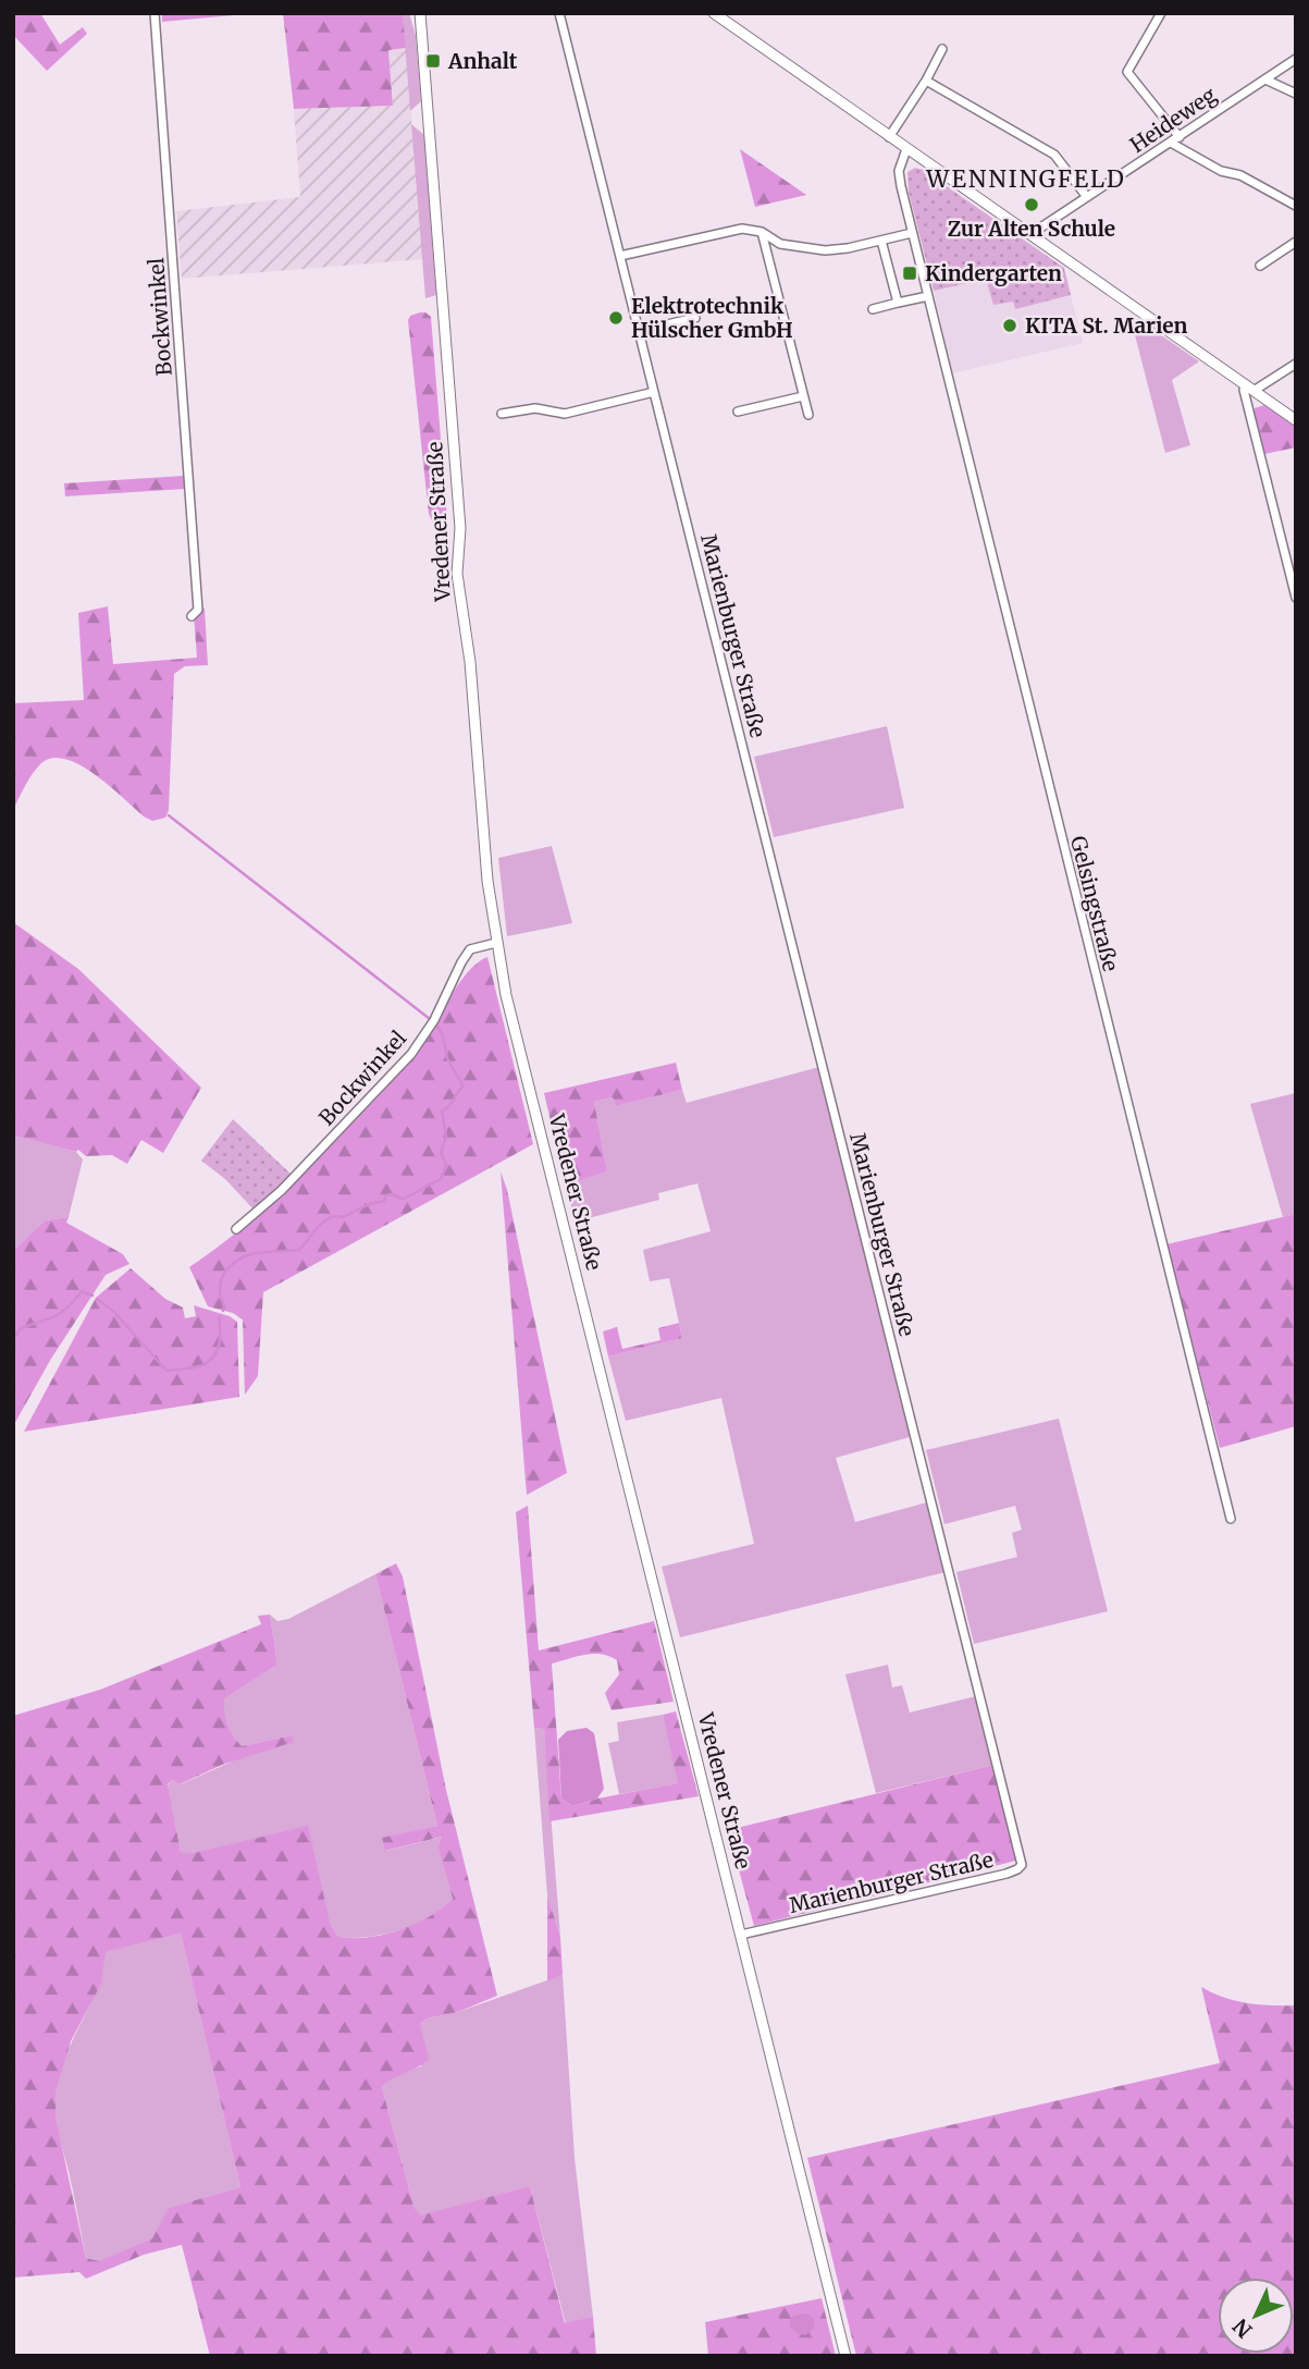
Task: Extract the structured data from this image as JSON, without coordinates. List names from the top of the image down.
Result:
{
  "streets": {
    "street": [
      "Heideweg",
      "Bockwinkel",
      "Vredener Straße",
      "Marienburger Straße",
      "Gelsingstraße"
    ]
  },
  "crossings": [
    ["Bockwinkel", "Vredener Straße"],
    ["Vredener Straße", "Marienburger Straße"]
  ],
  "districts": ["WENNINGFELD"],
  "places": {
    "transit": ["Anhalt", "Kindergarten"],
    "other": ["Zur Alten Schule", "Elektrotechnik Hülscher GmbH", "KITA St. Marien"]
  },
  "north": "bottom left"
}
